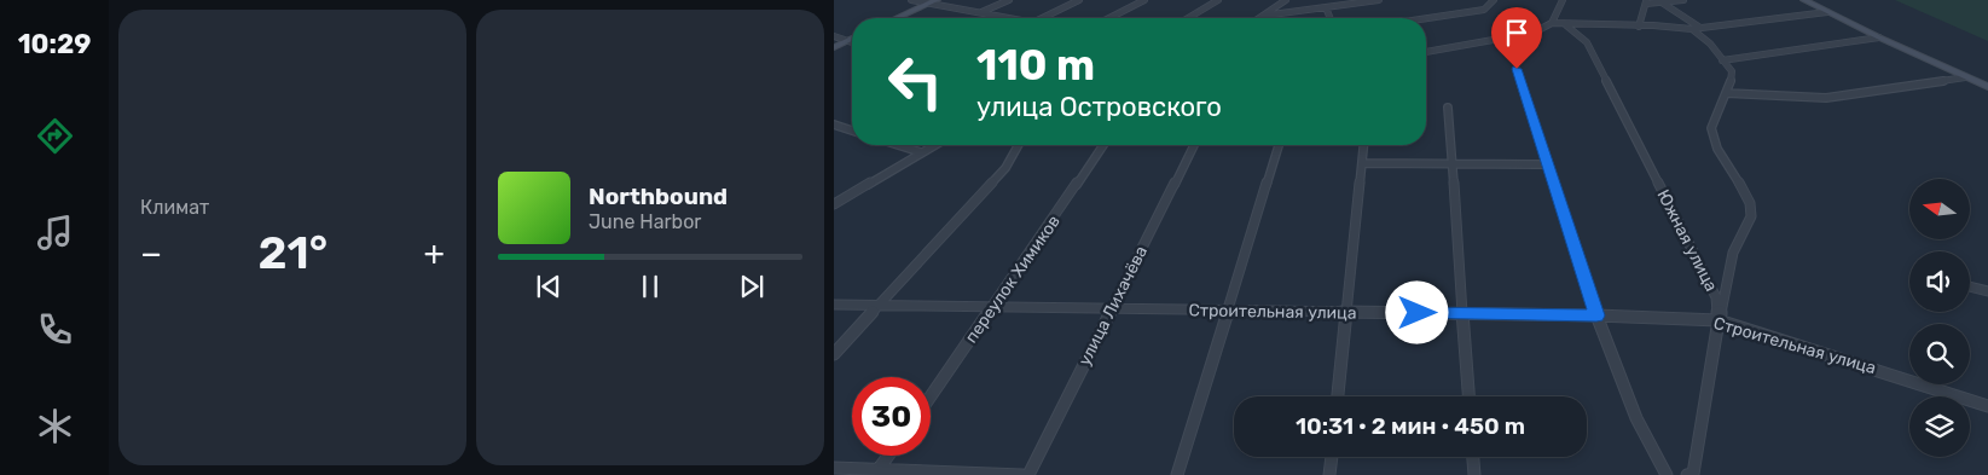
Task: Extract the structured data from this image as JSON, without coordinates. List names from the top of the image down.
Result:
{
  "streets": {
    "street": [
      "Южная улица",
      "переулок Химиков",
      "улица Лихачёва",
      "Строительная улица"
    ]
  },
  "crossings": [
    ["Южная улица", "Строительная улица"],
    ["переулок Химиков", "Строительная улица"],
    ["улица Лихачёва", "Строительная улица"]
  ],
  "north": "left",
  "page": {
    "tabs": "10:29",
    "tile": "Климат",
    "turn": ["110 m", "улица Островского"],
    "song": ["Northbound", "June Harbor"],
    "heat": ["−", "21°", "+"],
    "limit": "30",
    "trip": "10:31 · 2 мин · 450 m"
  }
}
